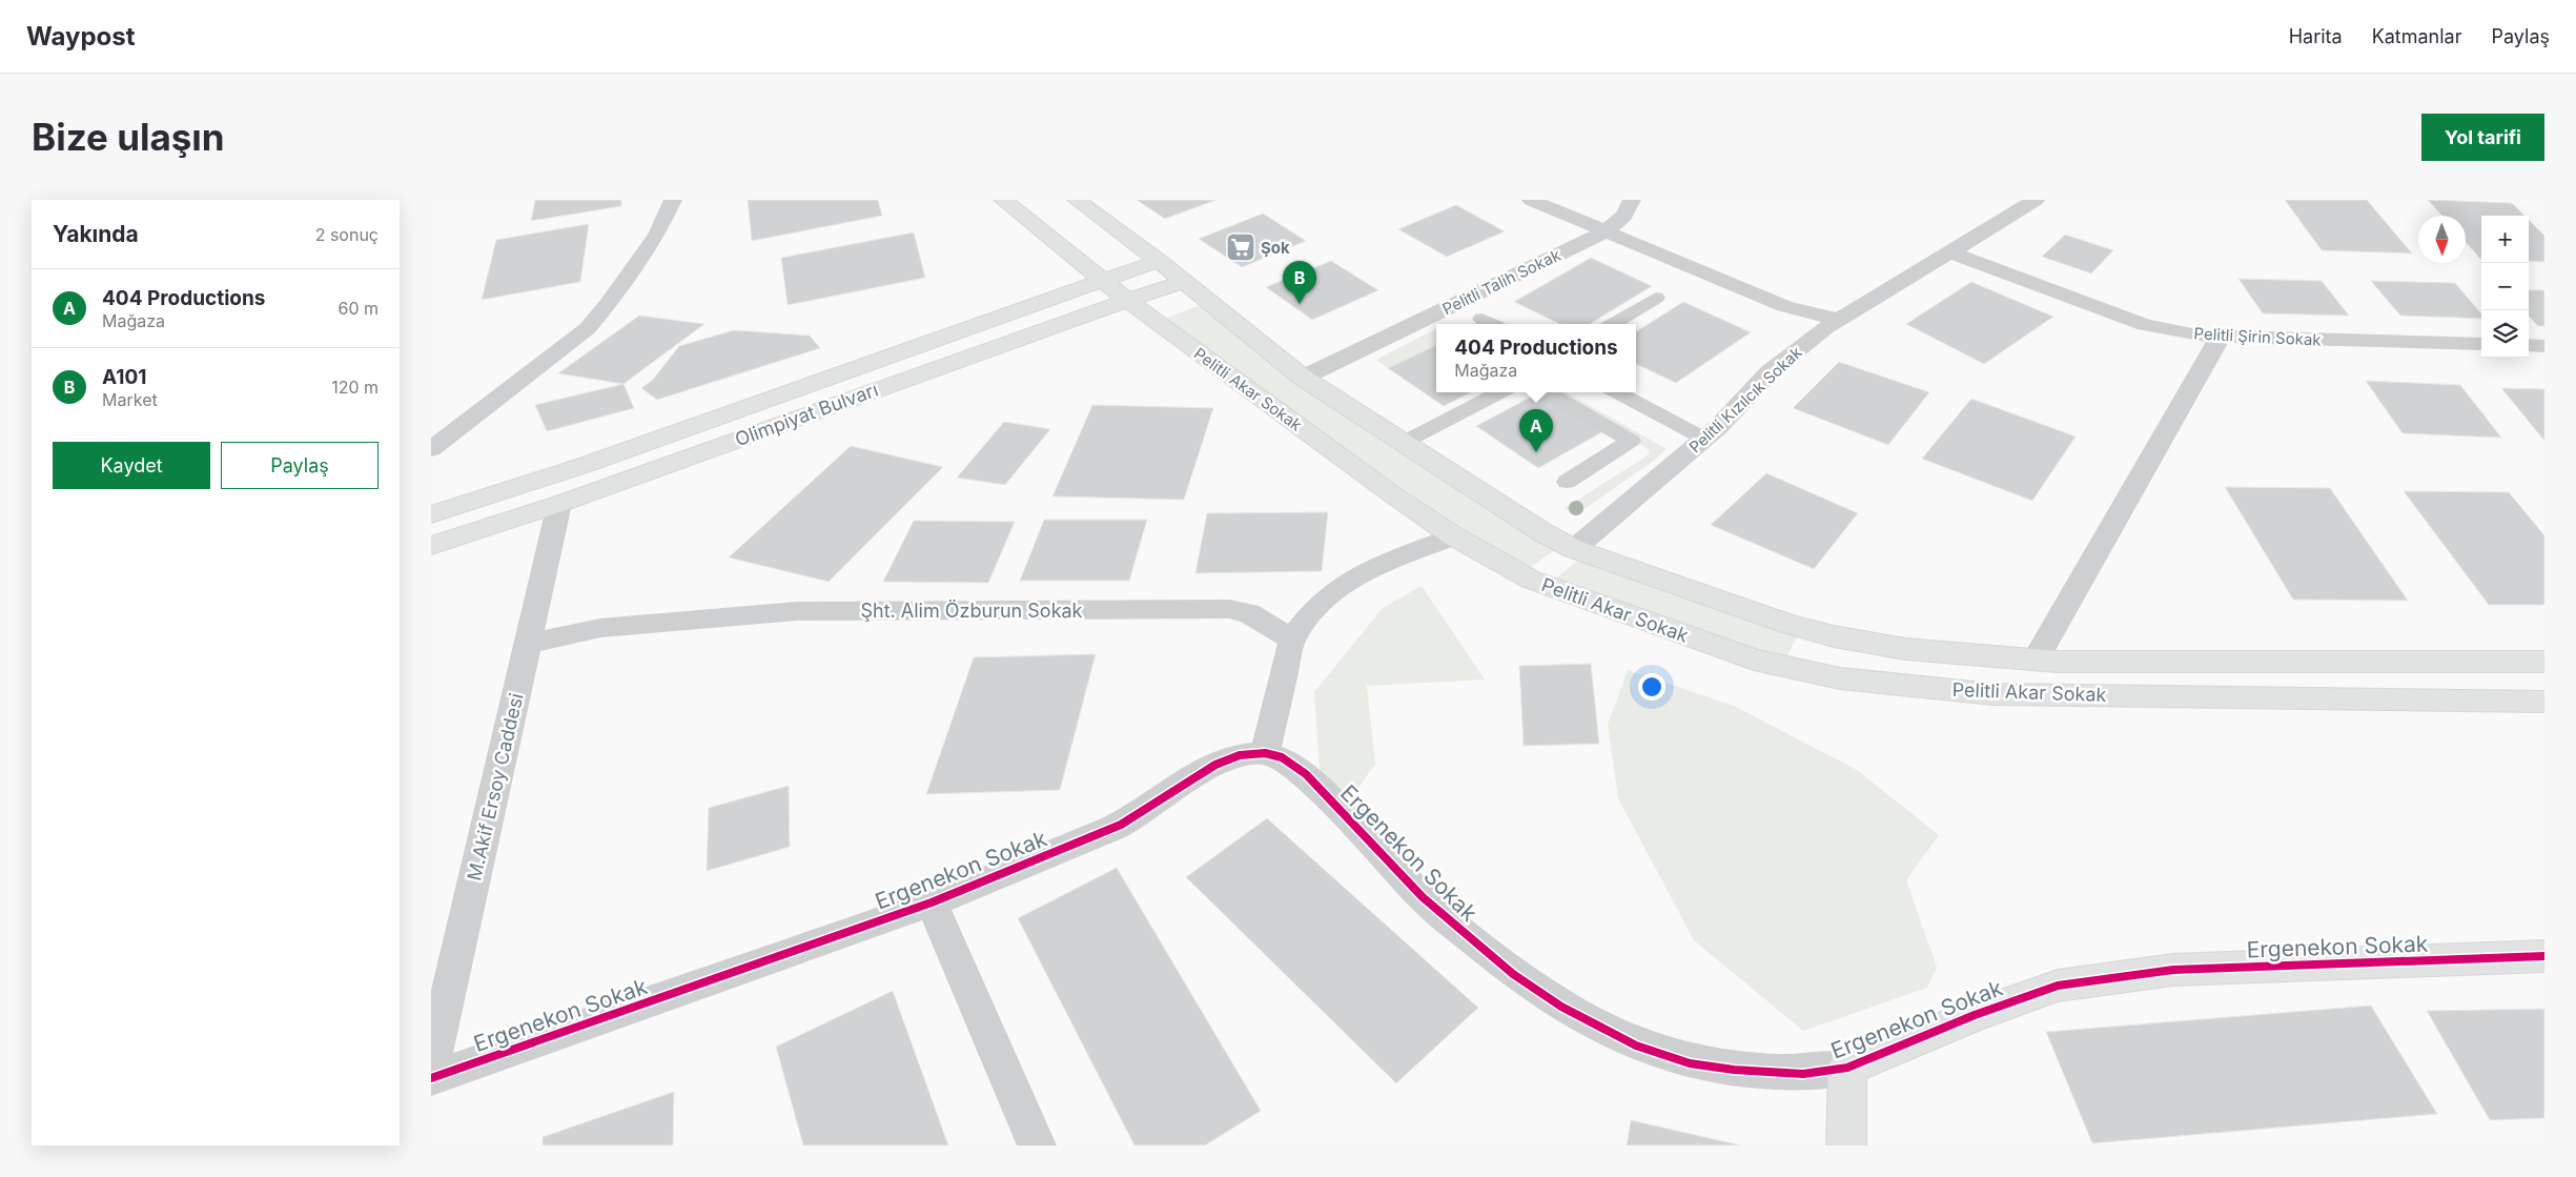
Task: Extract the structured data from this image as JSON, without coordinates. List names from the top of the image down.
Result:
{
  "streets": {
    "main road": ["Pelitli Akar Sokak", "Olimpiyat Bulvarı", "Ergenekon Sokak"],
    "street": [
      "Pelitli Talih Sokak",
      "Pelitli Şirin Sokak",
      "Pelitli Kızılcık Sokak",
      "Şht. Alim Özburun Sokak",
      "M.Akif Ersoy Caddesi"
    ]
  },
  "crossings": [
    ["Pelitli Talih Sokak", "Pelitli Akar Sokak"],
    ["Pelitli Şirin Sokak", "Pelitli Kızılcık Sokak"],
    ["Pelitli Akar Sokak", "Pelitli Kızılcık Sokak"],
    ["Pelitli Akar Sokak", "Olimpiyat Bulvarı"],
    ["Olimpiyat Bulvarı", "M.Akif Ersoy Caddesi"],
    ["Şht. Alim Özburun Sokak", "M.Akif Ersoy Caddesi"]
  ],
  "places": {
    "supermarket": ["Şok"]
  },
  "north": "bottom",
  "page": {
    "header": "Waypost",
    "nav": ["Harita", "Katmanlar", "Paylaş"],
    "buttons": [
      "Yol tarifi",
      ["Kaydet", "Paylaş"]
    ],
    "title": "Bize ulaşın",
    "heading": ["Yakında", "2 sonuç"],
    "map_buttons": ["+", "−"],
    "pins": ["B", "A"],
    "list": [
      {
        "mark": "A",
        "name": "404 Productions",
        "note": "Mağaza",
        "value": "60 m"
      },
      {
        "mark": "B",
        "name": "A101",
        "note": "Market",
        "value": "120 m"
      }
    ],
    "popup": ["404 Productions", "Mağaza"]
  }
}
